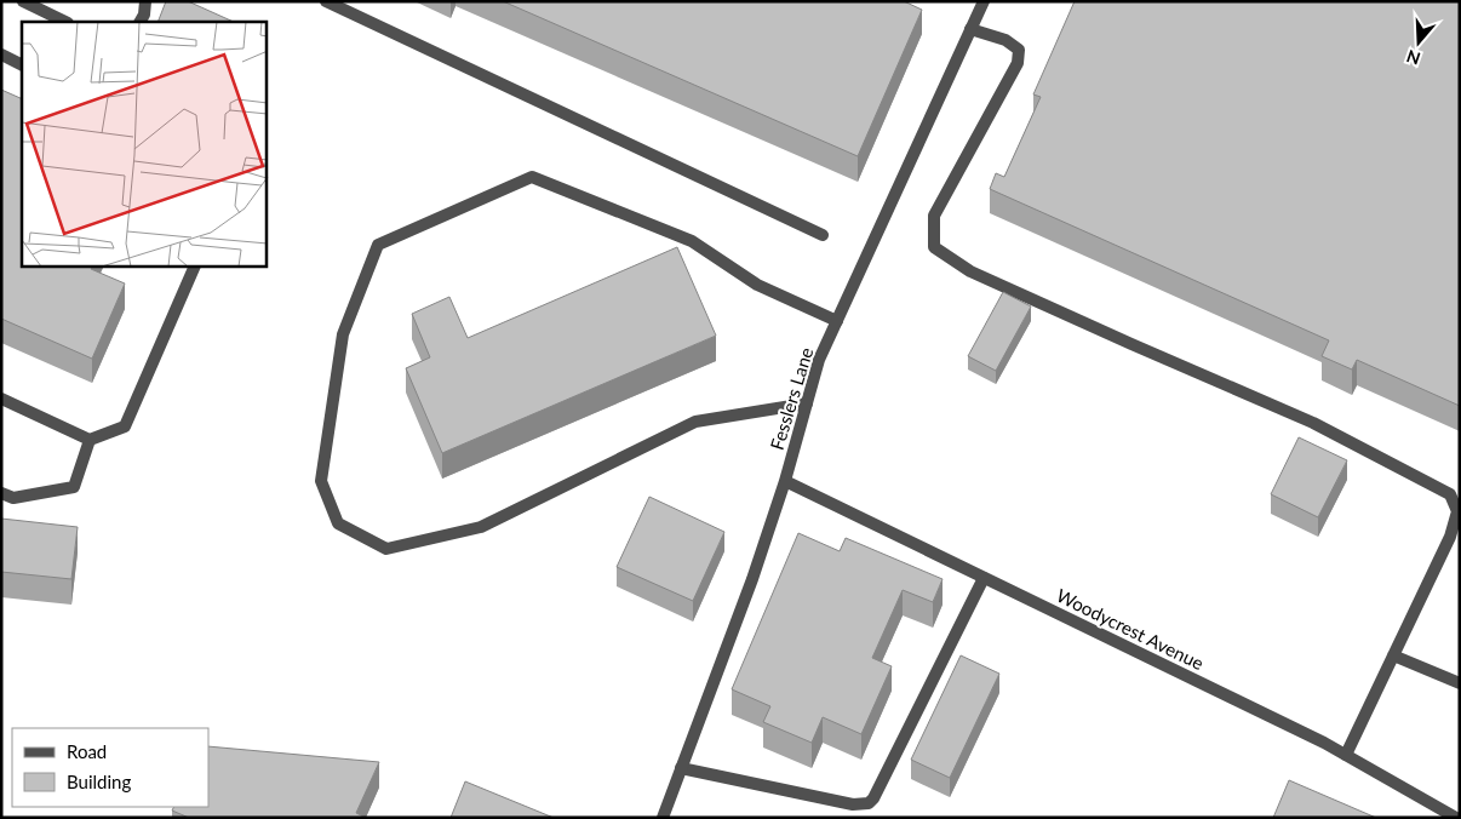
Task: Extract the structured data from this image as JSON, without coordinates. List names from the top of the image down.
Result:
{
  "streets": {
    "street": ["Fesslers Lane", "Woodycrest Avenue"]
  },
  "crossings": [
    ["Fesslers Lane", "Woodycrest Avenue"]
  ],
  "legend": ["Road", "Building"],
  "north": "bottom"
}
